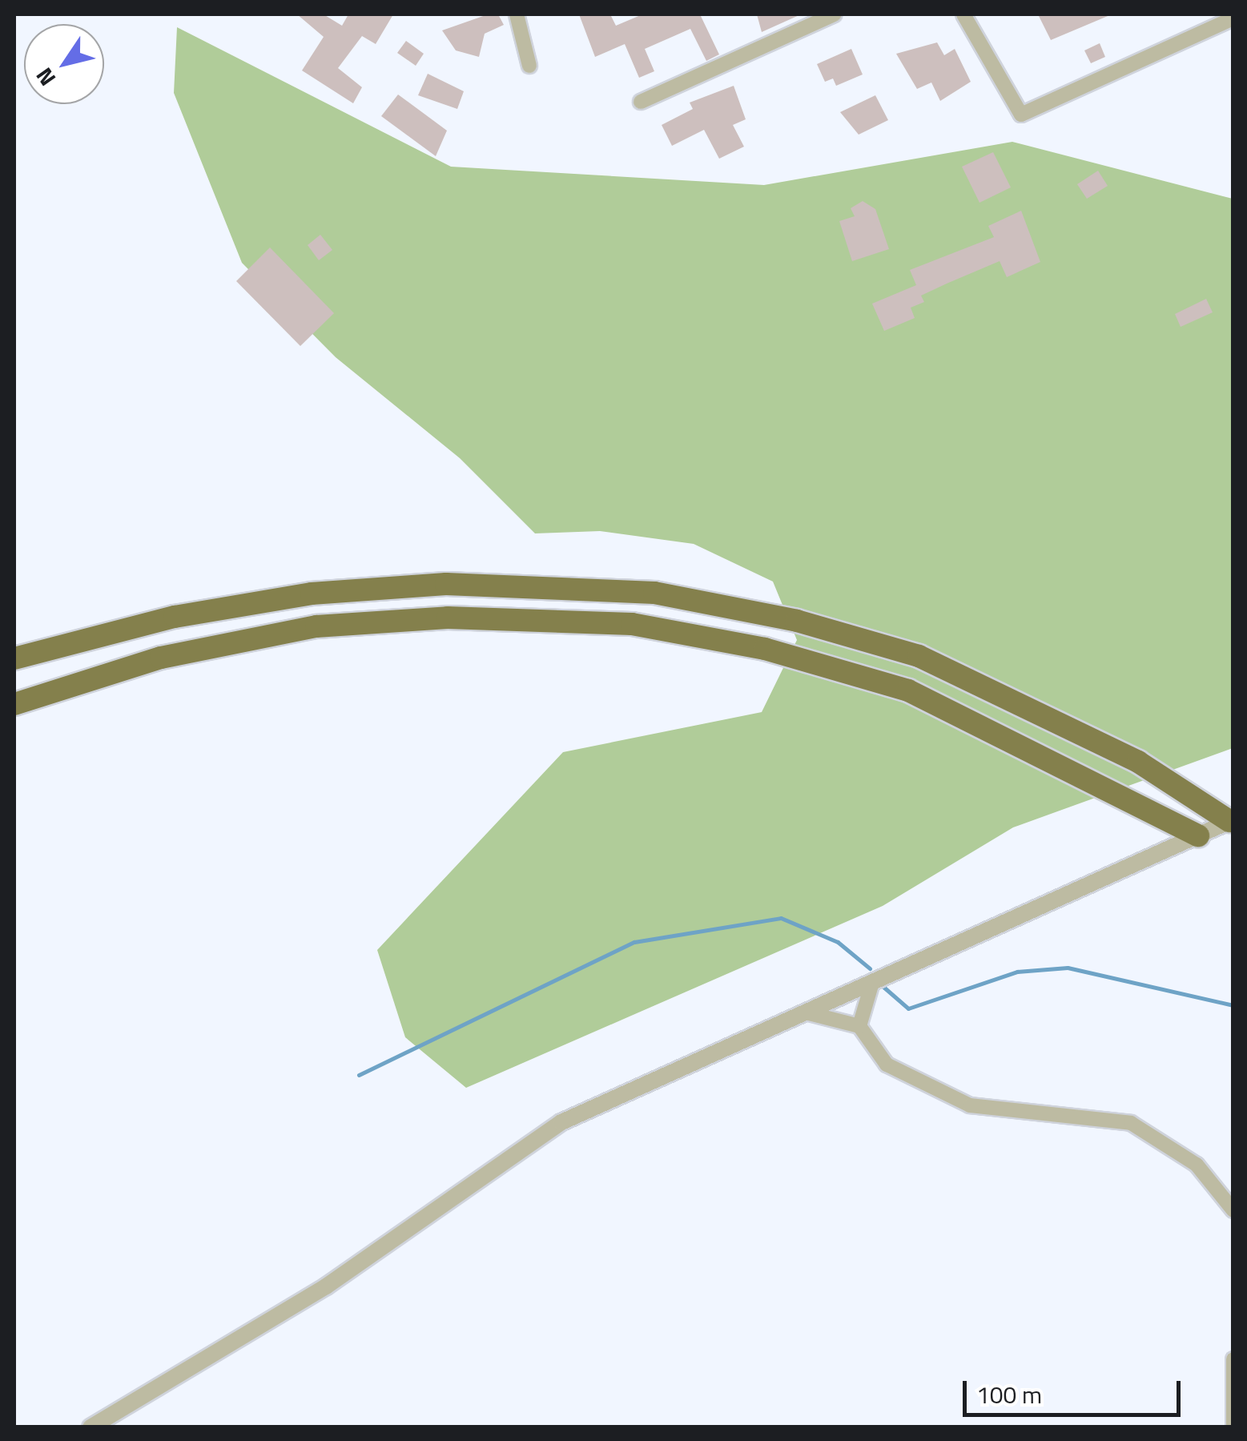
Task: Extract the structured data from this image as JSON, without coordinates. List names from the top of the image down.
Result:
{
  "scale_bar": "100 m",
  "north": "bottom left"
}
